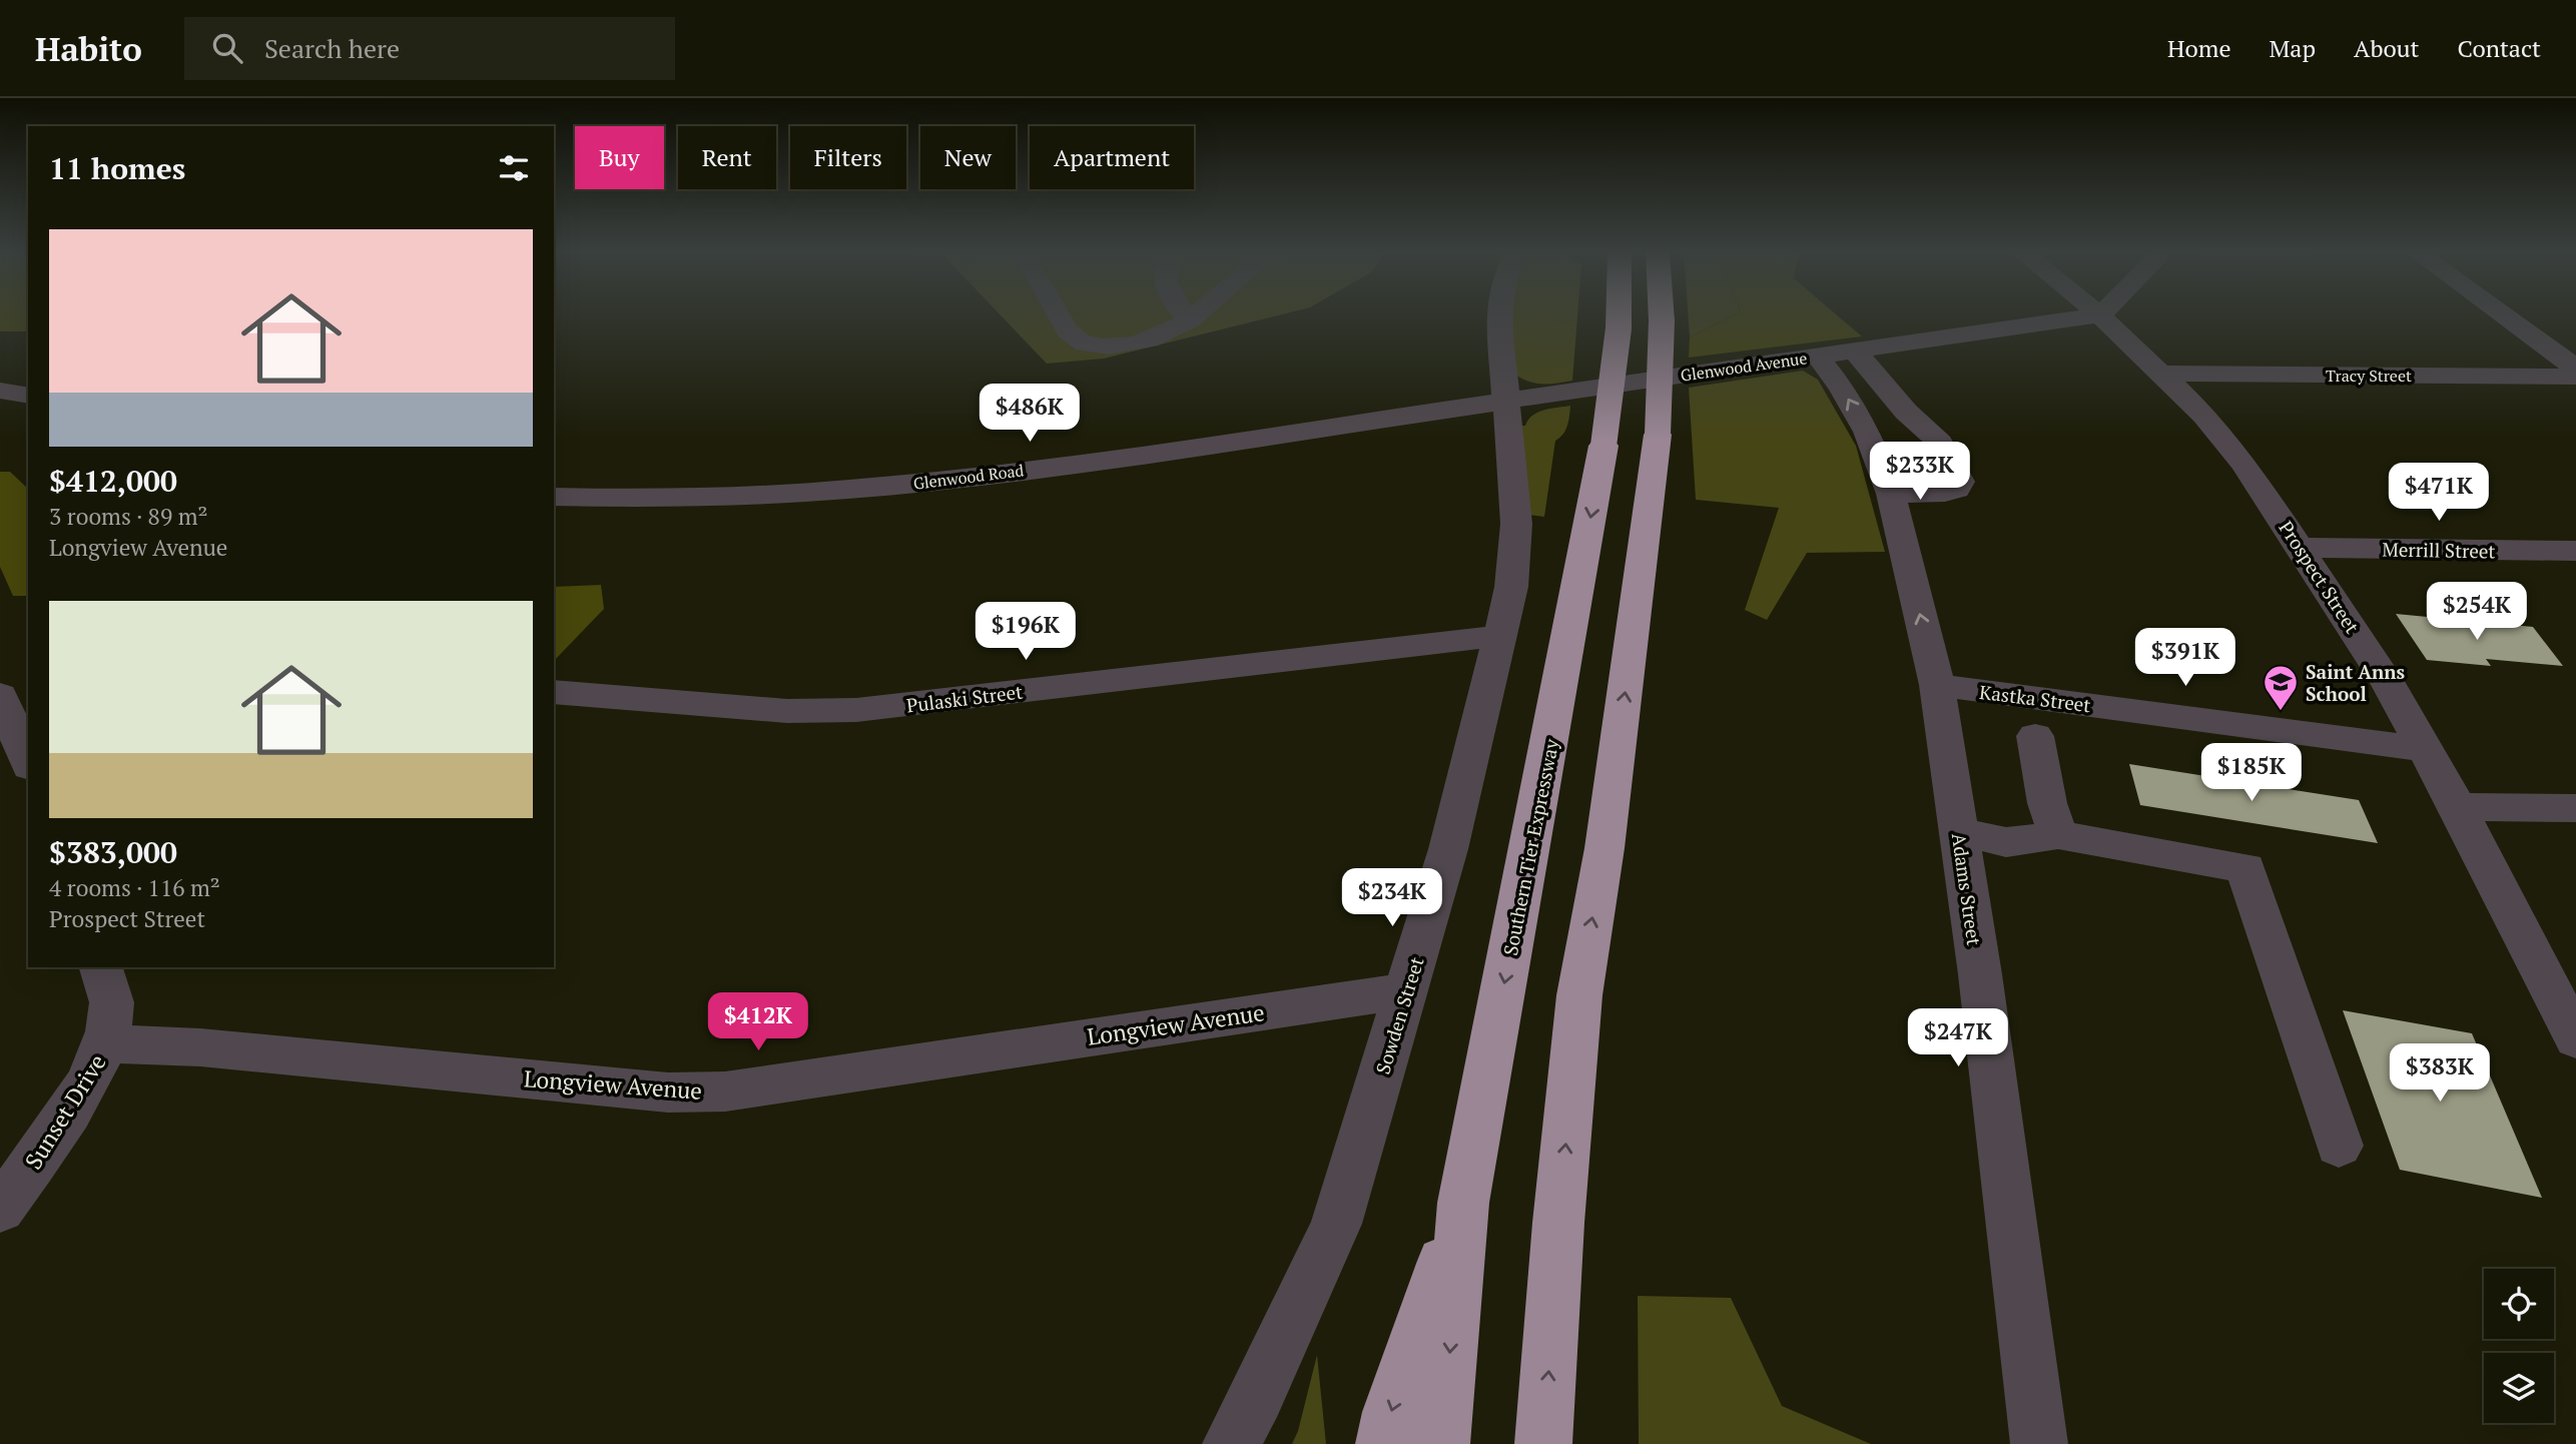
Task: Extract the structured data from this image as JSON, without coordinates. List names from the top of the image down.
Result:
{
  "streets": {
    "highway": ["Southern Tier Expressway"],
    "street": [
      "Glenwood Avenue",
      "Tracy Street",
      "Glenwood Road",
      "Merrill Street",
      "Prospect Street",
      "Pulaski Street",
      "Kastka Street",
      "Adams Street",
      "Sowden Street",
      "Longview Avenue",
      "Sunset Drive"
    ]
  },
  "crossings": [
    ["Glenwood Avenue", "Glenwood Road"],
    ["Glenwood Avenue", "Prospect Street"],
    ["Glenwood Avenue", "Adams Street"],
    ["Glenwood Avenue", "Sowden Street"],
    ["Tracy Street", "Prospect Street"],
    ["Glenwood Road", "Sowden Street"],
    ["Merrill Street", "Prospect Street"],
    ["Prospect Street", "Kastka Street"],
    ["Pulaski Street", "Sowden Street"],
    ["Kastka Street", "Adams Street"],
    ["Sowden Street", "Longview Avenue"],
    ["Longview Avenue", "Sunset Drive"]
  ],
  "places": {
    "school or university": ["Saint Anns School"]
  },
  "page": {
    "header": "Habito",
    "search": "Search here",
    "nav": [
      "Home",
      "Map",
      "About",
      "Contact"
    ],
    "chip": [
      "Buy",
      "Rent",
      "Filters",
      "New",
      "Apartment"
    ],
    "heading": "11 homes",
    "list": [
      {
        "name": "$412,000",
        "note": "3 rooms · 89 m² · Longview Avenue"
      },
      {
        "name": "$383,000",
        "note": "4 rooms · 116 m² · Prospect Street"
      }
    ],
    "price": [
      "$486K",
      "$233K",
      "$471K",
      "$254K",
      "$196K",
      "$391K",
      "$185K",
      "$234K",
      "$412K",
      "$247K",
      "$383K"
    ]
  }
}
